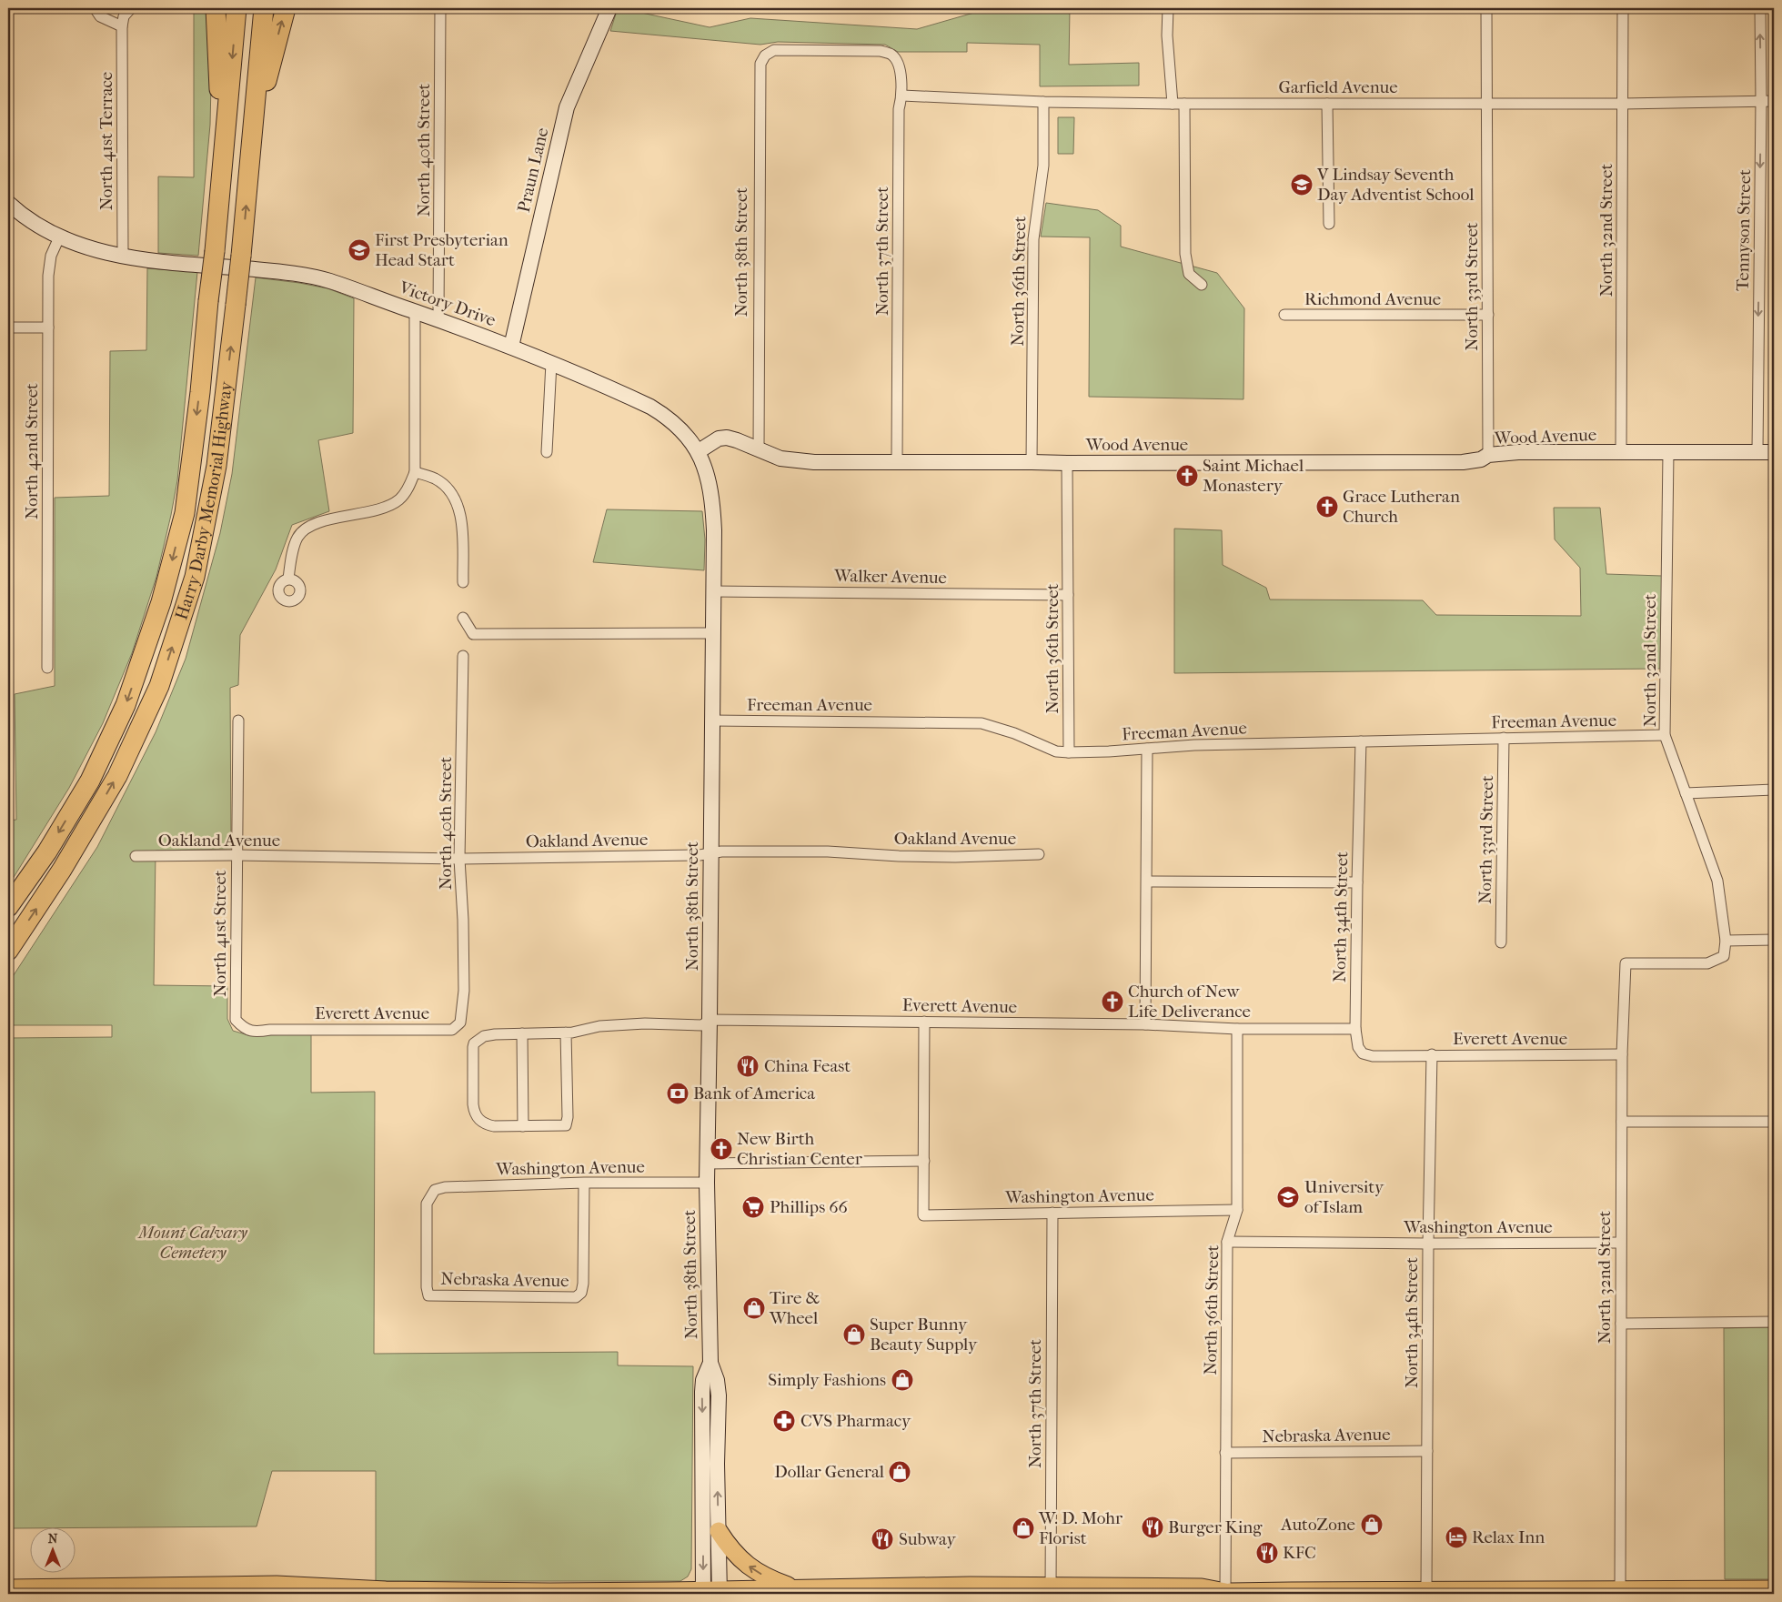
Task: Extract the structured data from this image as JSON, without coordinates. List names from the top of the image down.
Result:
{
  "streets": {
    "highway": ["Harry Darby Memorial Highway"],
    "main road": [
      "Praun Lane",
      "North 38th Street",
      "Victory Drive",
      "Wood Avenue"
    ],
    "street": [
      "Garfield Avenue",
      "North 41st Terrace",
      "North 40th Street",
      "North 32nd Street",
      "Tennyson Street",
      "North 37th Street",
      "North 36th Street",
      "North 33rd Street",
      "Richmond Avenue",
      "North 42nd Street",
      "Walker Avenue",
      "Freeman Avenue",
      "Oakland Avenue",
      "North 34th Street",
      "North 41st Street",
      "Everett Avenue",
      "Washington Avenue",
      "Nebraska Avenue"
    ]
  },
  "crossings": [
    ["Garfield Avenue", "North 32nd Street"],
    ["Garfield Avenue", "Tennyson Street"],
    ["Garfield Avenue", "North 37th Street"],
    ["Garfield Avenue", "North 36th Street"],
    ["Garfield Avenue", "North 33rd Street"],
    ["North 41st Terrace", "Victory Drive"],
    ["North 40th Street", "Victory Drive"],
    ["North 40th Street", "Oakland Avenue"],
    ["North 40th Street", "Everett Avenue"],
    ["Praun Lane", "Victory Drive"],
    ["North 32nd Street", "Wood Avenue"],
    ["North 32nd Street", "Freeman Avenue"],
    ["North 32nd Street", "Everett Avenue"],
    ["North 32nd Street", "Washington Avenue"],
    ["Tennyson Street", "Wood Avenue"],
    ["North 37th Street", "North 38th Street"],
    ["North 37th Street", "Wood Avenue"],
    ["North 37th Street", "Washington Avenue"],
    ["North 38th Street", "Victory Drive"],
    ["North 38th Street", "Wood Avenue"],
    ["North 38th Street", "Walker Avenue"],
    ["North 38th Street", "Freeman Avenue"],
    ["North 38th Street", "Oakland Avenue"],
    ["North 38th Street", "Everett Avenue"],
    ["North 38th Street", "Washington Avenue"],
    ["North 36th Street", "Wood Avenue"],
    ["North 36th Street", "Walker Avenue"],
    ["North 36th Street", "Freeman Avenue"],
    ["North 36th Street", "Everett Avenue"],
    ["North 36th Street", "Washington Avenue"],
    ["North 36th Street", "Nebraska Avenue"],
    ["North 33rd Street", "Richmond Avenue"],
    ["North 33rd Street", "Wood Avenue"],
    ["North 33rd Street", "Freeman Avenue"],
    ["Victory Drive", "Wood Avenue"],
    ["Victory Drive", "North 42nd Street"],
    ["Freeman Avenue", "North 34th Street"],
    ["Oakland Avenue", "North 41st Street"],
    ["North 34th Street", "Everett Avenue"],
    ["North 34th Street", "Washington Avenue"],
    ["North 34th Street", "Nebraska Avenue"],
    ["North 41st Street", "Everett Avenue"],
    ["Washington Avenue", "Nebraska Avenue"]
  ],
  "parks": ["Mount Calvary Cemetery"],
  "places": {
    "school or university": ["V Lindsay Seventh Day Adventist School", "First Presbyterian Head Start", "University of Islam"],
    "church": [
      "Saint Michael Monastery",
      "Grace Lutheran Church",
      "Church of New Life Deliverance",
      "New Birth Christian Center"
    ],
    "restaurant": [
      "China Feast",
      "Burger King",
      "Subway",
      "KFC"
    ],
    "bank": ["Bank of America"],
    "supermarket": ["Phillips 66"],
    "shop": [
      "Tire & Wheel",
      "Super Bunny Beauty Supply",
      "Simply Fashions",
      "Dollar General",
      "AutoZone",
      "W. D. Mohr Florist"
    ],
    "pharmacy": ["CVS Pharmacy"],
    "hotel": ["Relax Inn"]
  },
  "north": "top"
}
